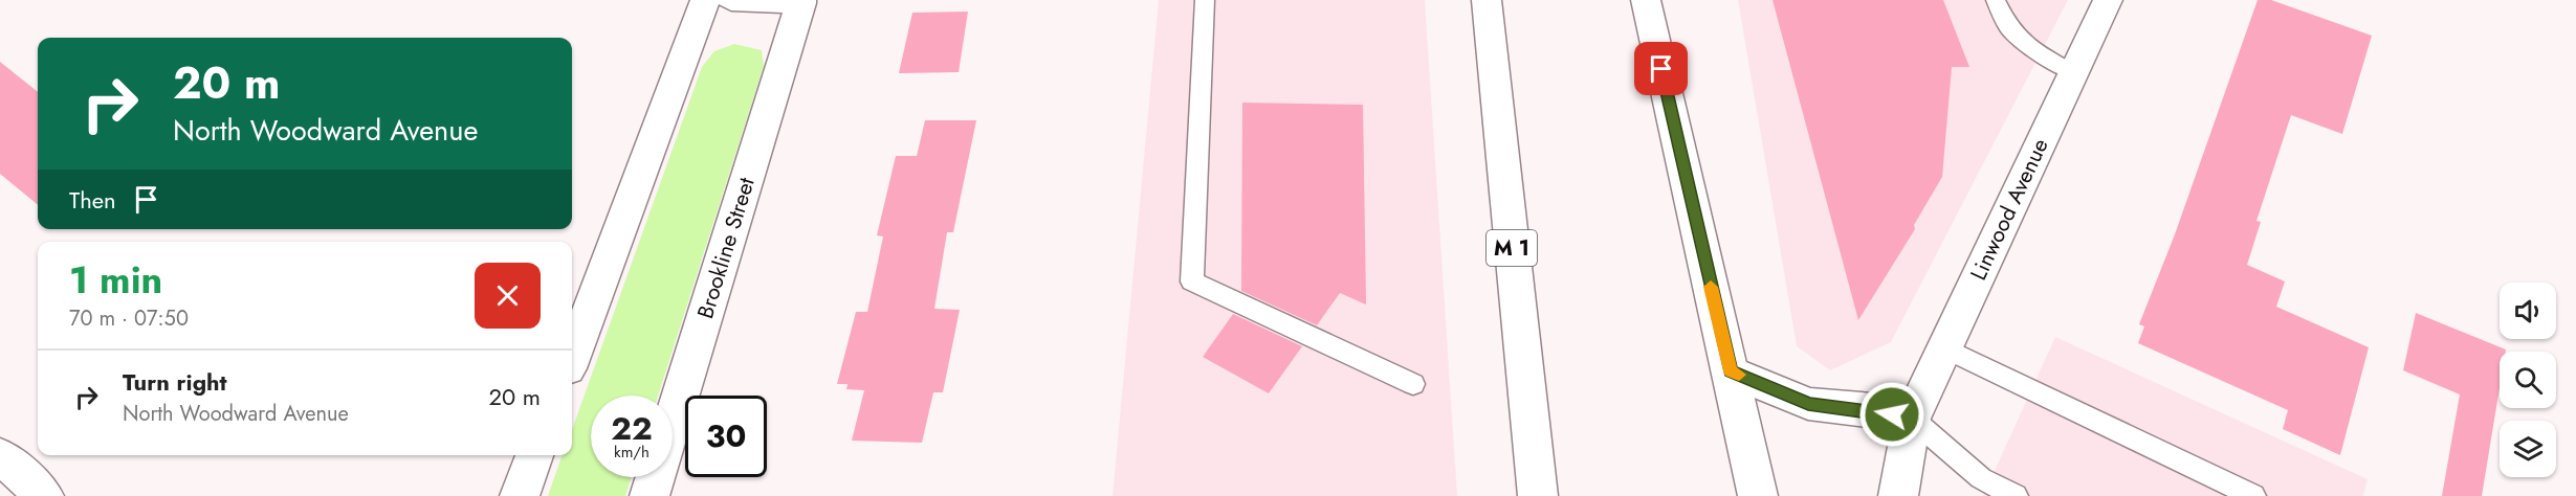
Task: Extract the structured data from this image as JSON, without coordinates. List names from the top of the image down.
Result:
{
  "streets": {
    "street": ["Linwood Avenue", "Brookline Street", "M 1"]
  },
  "page": {
    "turn": ["20 m", "North Woodward Avenue"],
    "then": "Then",
    "heading": ["1 min", "70 m · 07:50"],
    "list": [
      {
        "name": "Turn right",
        "note": "North Woodward Avenue",
        "value": "20 m"
      }
    ],
    "speed": "22 km/h",
    "limit": "30"
  }
}
